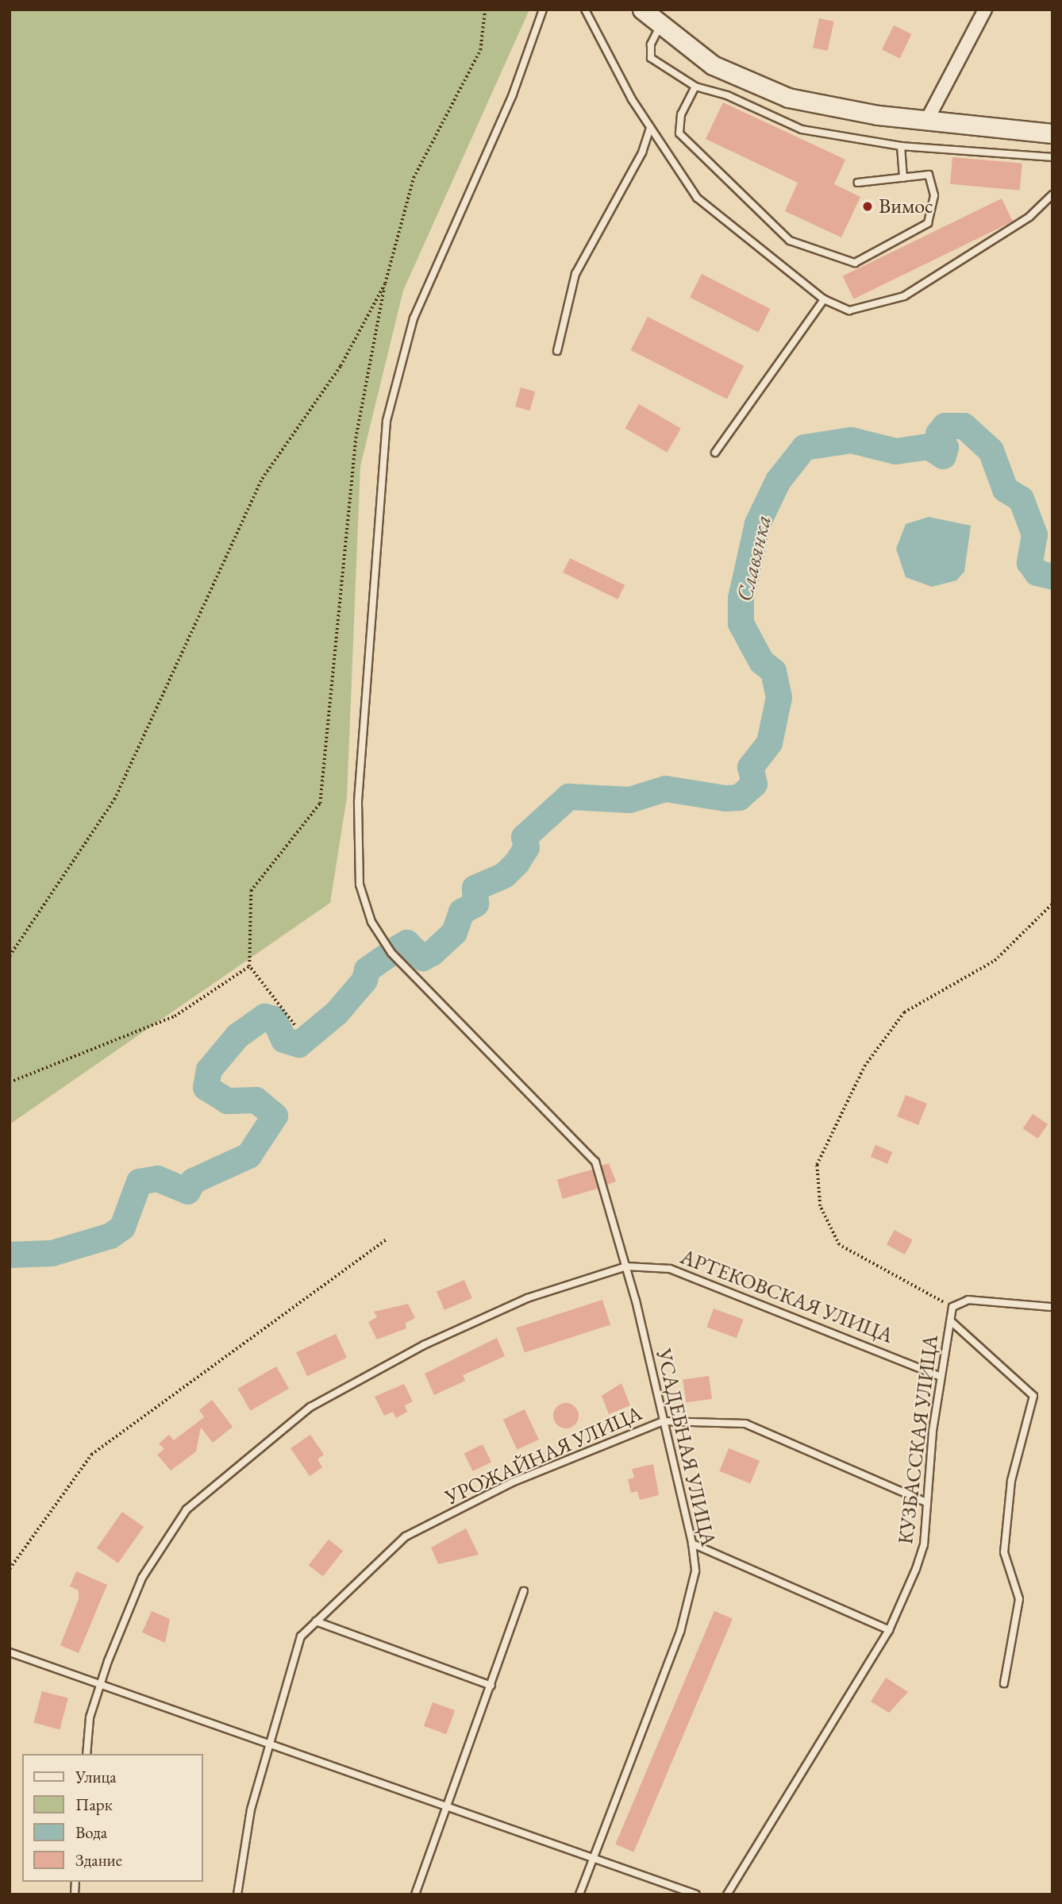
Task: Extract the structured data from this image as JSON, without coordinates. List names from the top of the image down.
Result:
{
  "streets": {
    "lane": [
      "АРТЕКОВСКАЯ УЛИЦА",
      "КУЗБАССКАЯ УЛИЦА",
      "УСАДЕБНАЯ УЛИЦА",
      "УРОЖАЙНАЯ УЛИЦА"
    ]
  },
  "crossings": [
    ["АРТЕКОВСКАЯ УЛИЦА", "КУЗБАССКАЯ УЛИЦА"],
    ["АРТЕКОВСКАЯ УЛИЦА", "УСАДЕБНАЯ УЛИЦА"],
    ["КУЗБАССКАЯ УЛИЦА", "УРОЖАЙНАЯ УЛИЦА"],
    ["УСАДЕБНАЯ УЛИЦА", "УРОЖАЙНАЯ УЛИЦА"]
  ],
  "water": ["Славянка"],
  "places": ["Вимос"],
  "legend": [
    "Улица",
    "Парк",
    "Вода",
    "Здание"
  ]
}
